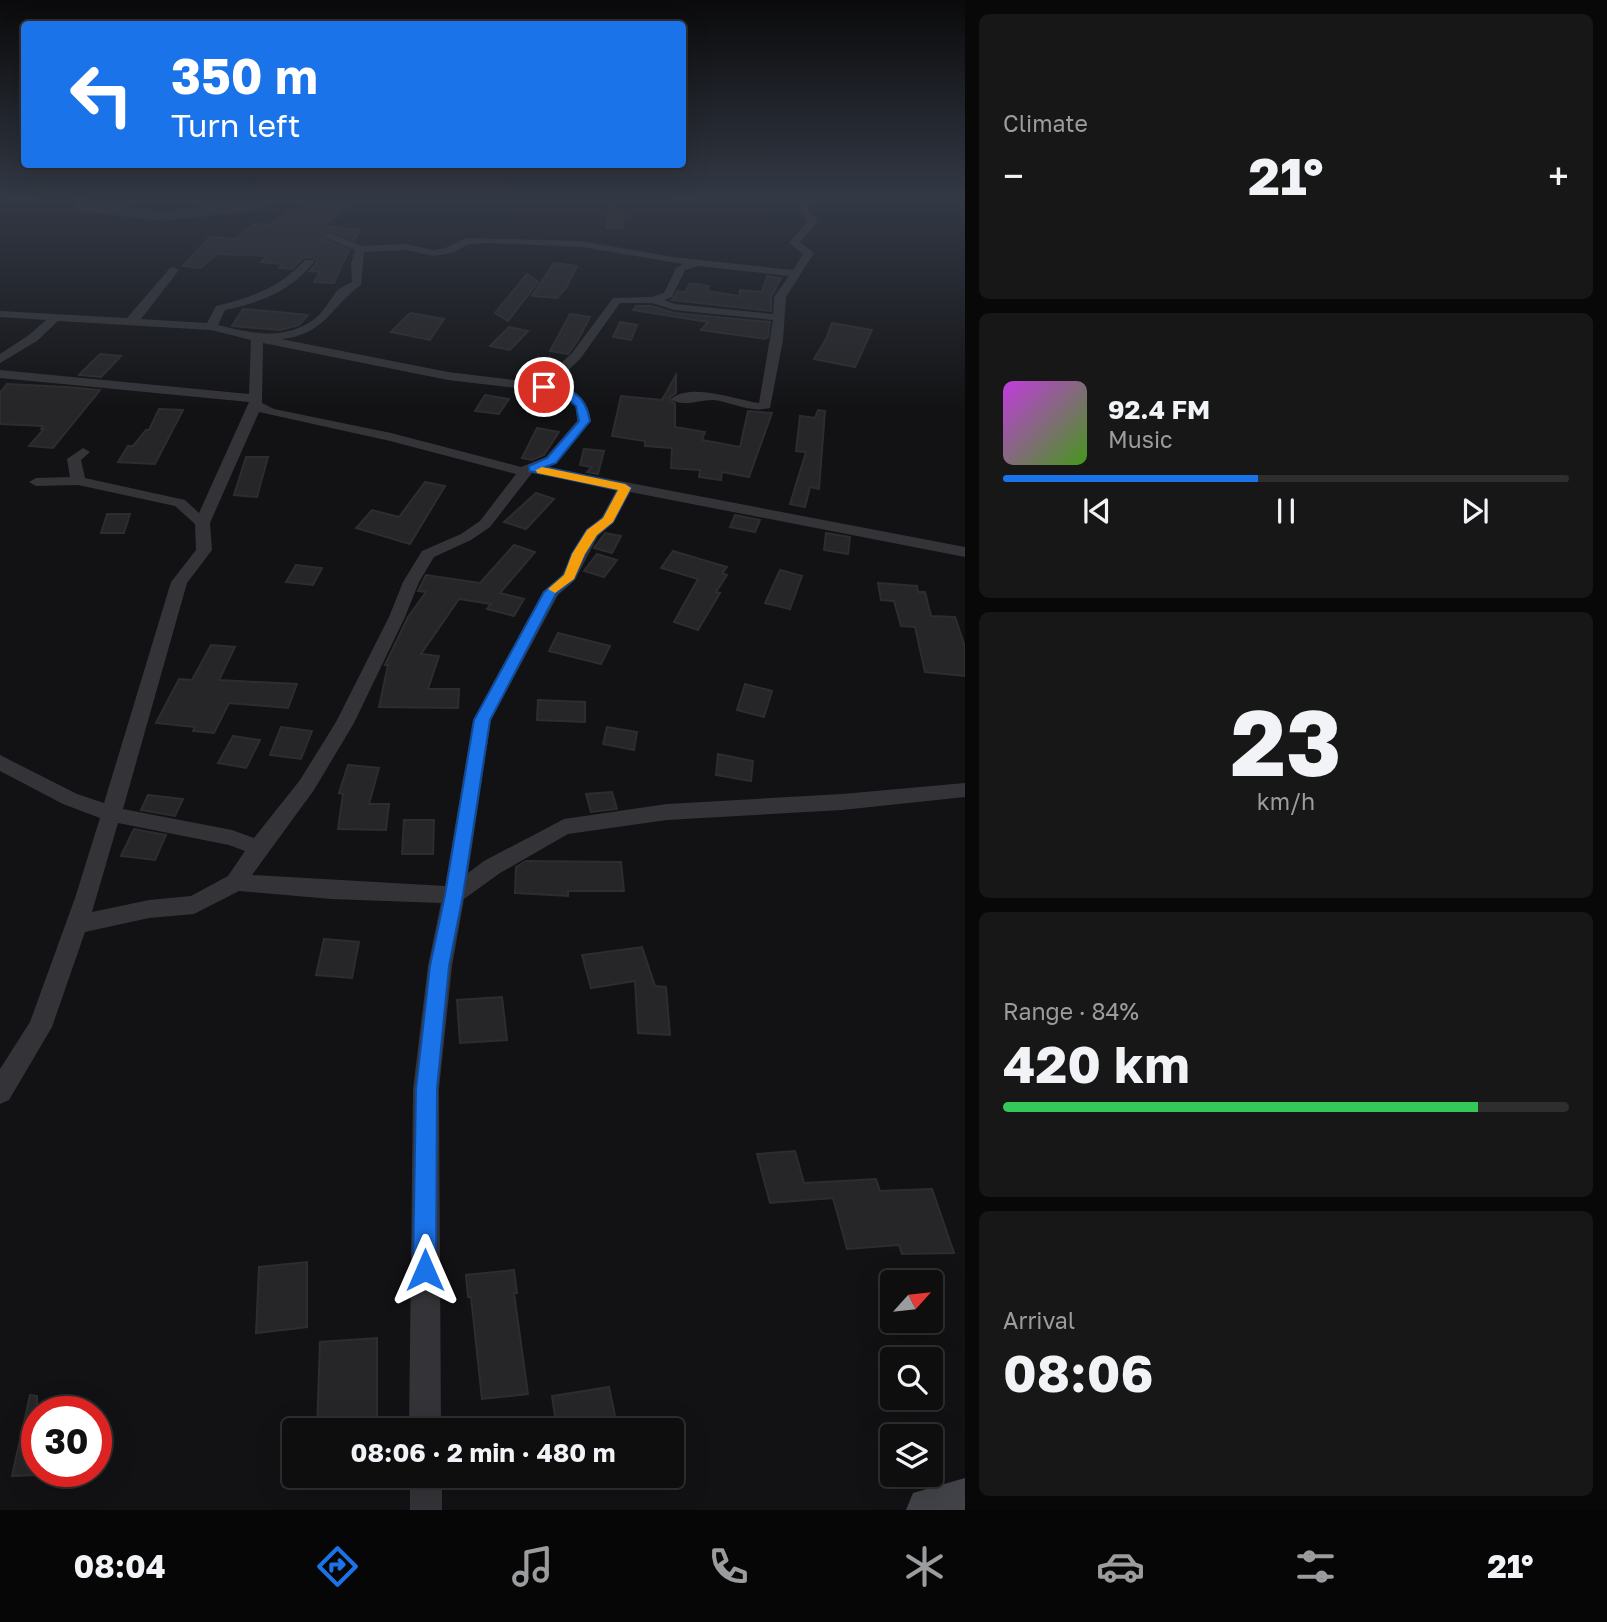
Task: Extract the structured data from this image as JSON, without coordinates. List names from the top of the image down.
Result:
{
  "north": "top right",
  "page": {
    "tile": [
      "Climate",
      ["23", "km/h"],
      ["Range · 84%", "420 km"],
      ["Arrival", "08:06"]
    ],
    "turn": ["350 m", "Turn left"],
    "heat": ["−", "21°", "+"],
    "song": ["92.4 FM", "Music"],
    "limit": "30",
    "trip": "08:06 · 2 min · 480 m",
    "tabs": ["08:04", "21°"]
  }
}
